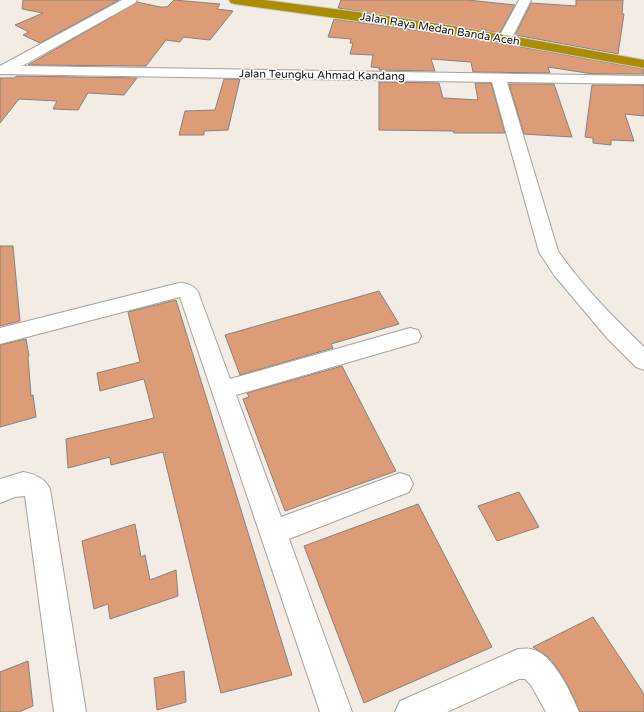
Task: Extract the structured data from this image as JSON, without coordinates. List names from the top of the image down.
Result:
{
  "streets": {
    "highway": ["Jalan Raya Medan Banda Aceh"],
    "street": ["Jalan Teungku Ahmad Kandang"]
  }
}
